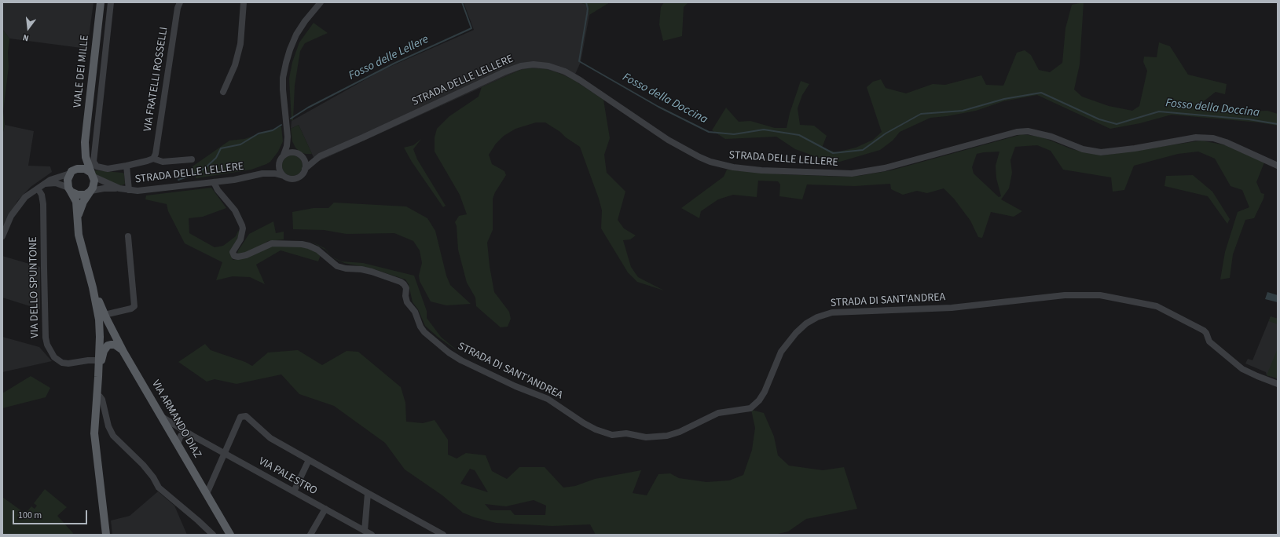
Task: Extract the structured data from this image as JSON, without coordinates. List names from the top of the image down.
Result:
{
  "streets": {
    "main road": ["VIALE DEI MILLE", "VIA ARMANDO DIAZ"],
    "street": [
      "VIA FRATELLI ROSSELLI",
      "STRADA DELLE LELLERE",
      "VIA DELLO SPUNTONE",
      "STRADA DI SANT'ANDREA",
      "VIA PALESTRO"
    ]
  },
  "crossings": [
    ["VIALE DEI MILLE", "STRADA DELLE LELLERE"],
    ["VIALE DEI MILLE", "VIA ARMANDO DIAZ"],
    ["STRADA DELLE LELLERE", "STRADA DI SANT'ANDREA"],
    ["STRADA DELLE LELLERE", "VIA ARMANDO DIAZ"],
    ["VIA DELLO SPUNTONE", "VIA ARMANDO DIAZ"],
    ["VIA ARMANDO DIAZ", "VIA PALESTRO"]
  ],
  "water": ["Fosso delle Lellere", "Fosso della Doccina"],
  "scale_bar": "100 m",
  "north": "bottom"
}
